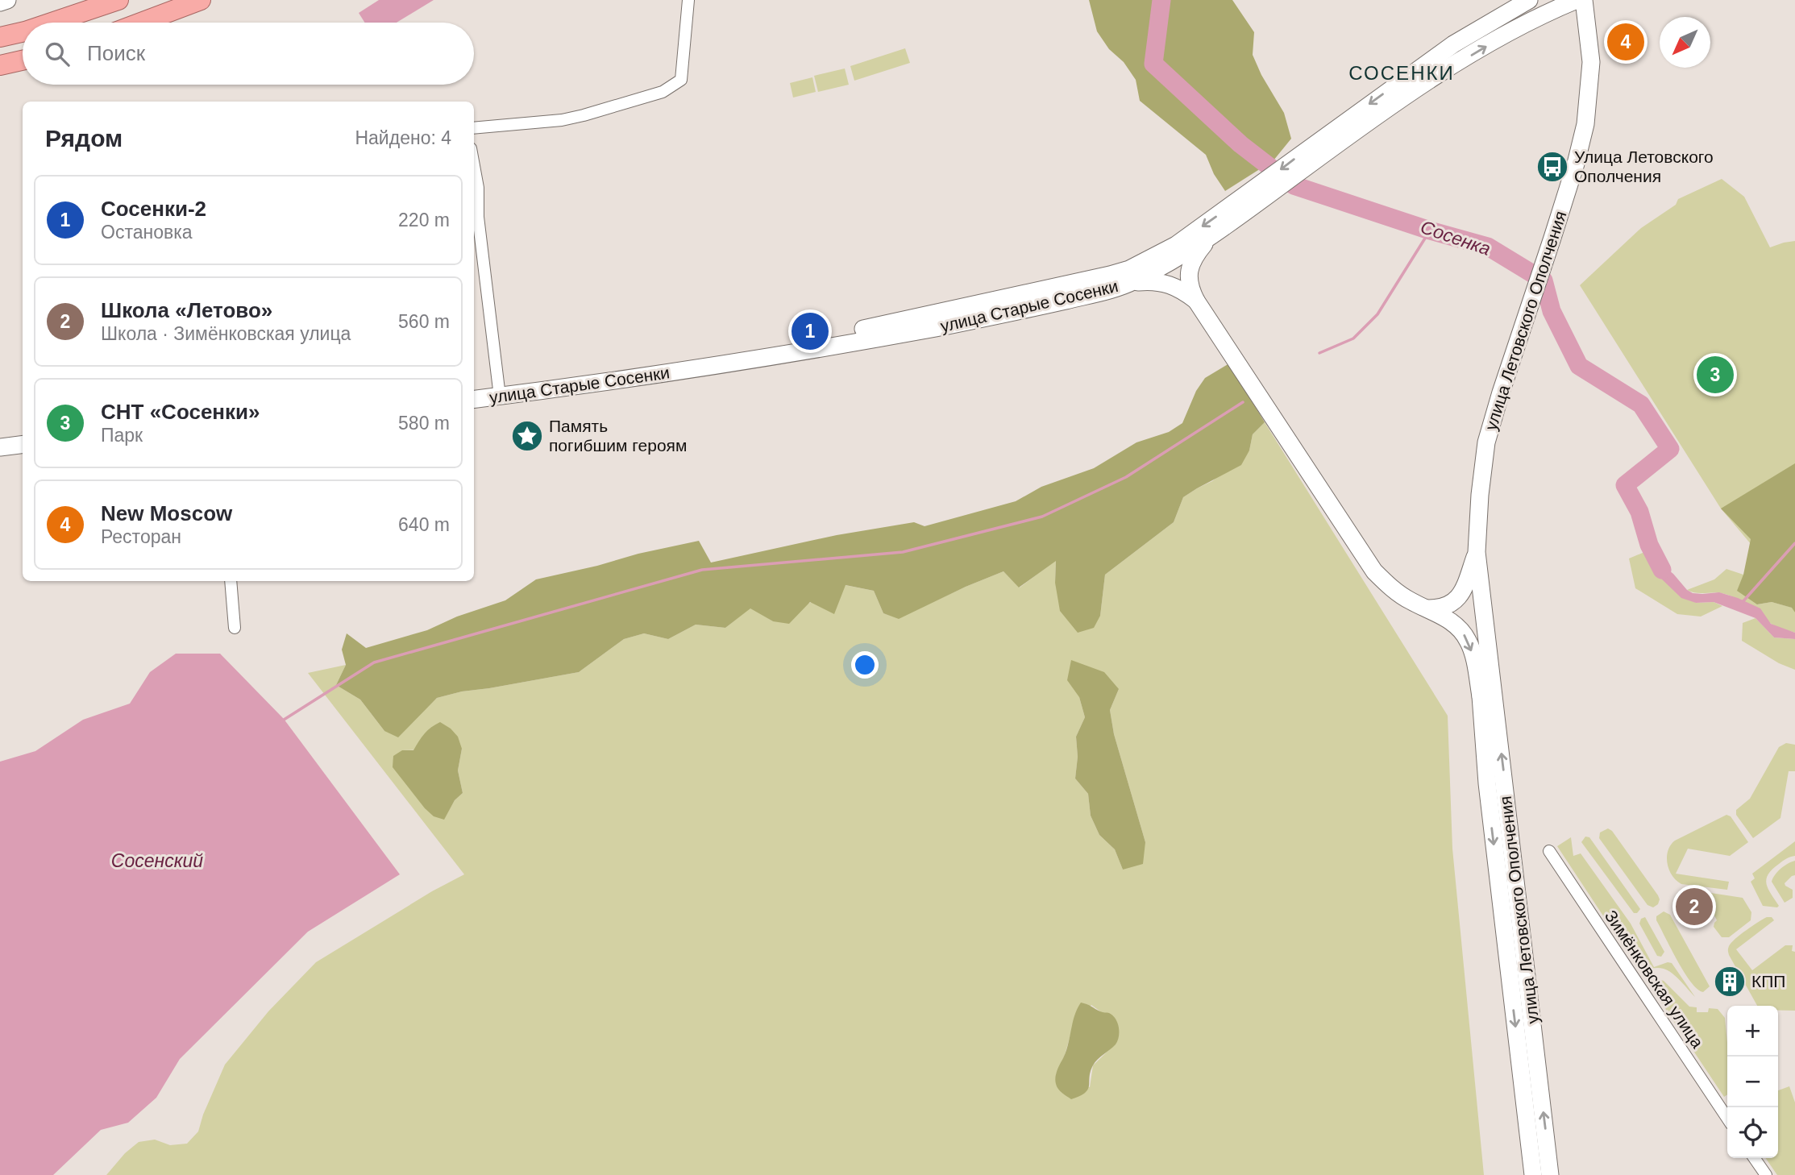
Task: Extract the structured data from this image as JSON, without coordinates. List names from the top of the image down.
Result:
{
  "streets": {
    "main road": ["улица Старые Сосенки", "улица Летовского Ополчения"],
    "street": ["Зимёнковская улица"]
  },
  "districts": ["СОСЕНКИ"],
  "water": ["Сосенка", "Сосенский"],
  "places": {
    "bus stop": ["Улица Летовского Ополчения"],
    "place": ["Память погибшим героям"],
    "building": ["КПП"]
  },
  "north": "bottom left",
  "page": {
    "pins": [
      "4",
      "1",
      "3",
      "2"
    ],
    "search": "Поиск",
    "heading": ["Рядом", "Найдено: 4"],
    "list": [
      {
        "mark": "1",
        "name": "Сосенки-2",
        "note": "Остановка",
        "value": "220 m"
      },
      {
        "mark": "2",
        "name": "Школа «Летово»",
        "note": "Школа · Зимёнковская улица",
        "value": "560 m"
      },
      {
        "mark": "3",
        "name": "СНТ «Сосенки»",
        "note": "Парк",
        "value": "580 m"
      },
      {
        "mark": "4",
        "name": "New Moscow",
        "note": "Ресторан",
        "value": "640 m"
      }
    ],
    "map_buttons": ["+", "−"]
  }
}
